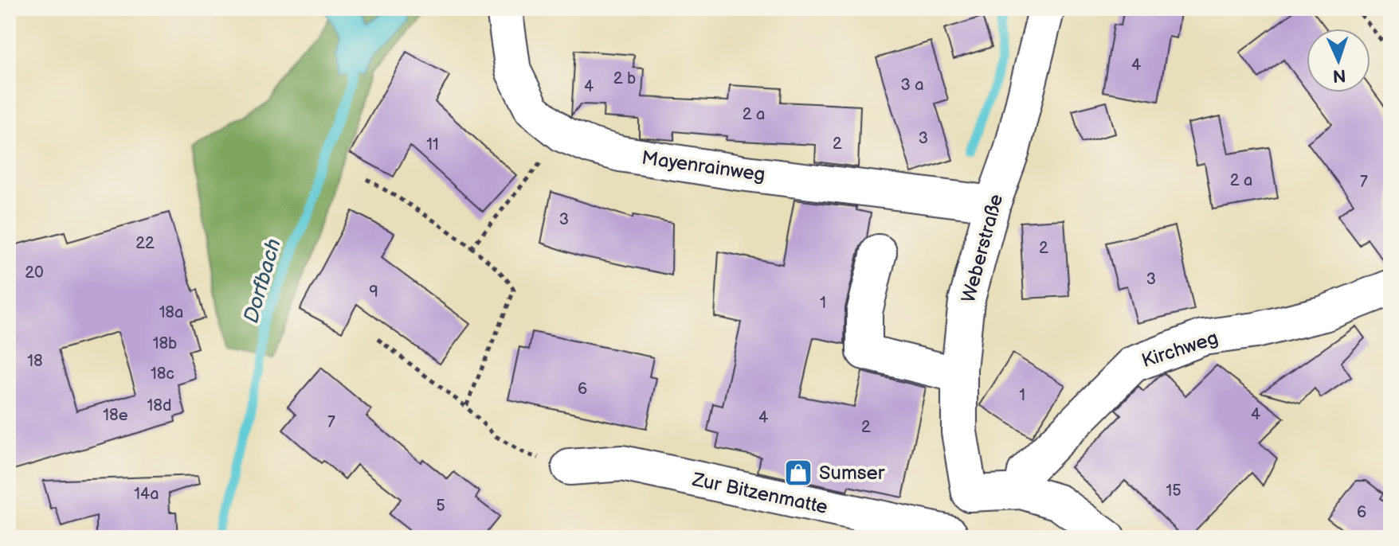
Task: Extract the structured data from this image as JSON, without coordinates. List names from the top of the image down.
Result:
{
  "streets": {
    "street": [
      "Mayenrainweg",
      "Weberstraße",
      "Kirchweg",
      "Zur Bitzenmatte"
    ]
  },
  "crossings": [
    ["Mayenrainweg", "Weberstraße"]
  ],
  "water": ["Dorfbach"],
  "places": {
    "shop": ["Sumser"]
  },
  "house_numbers": [
    "4",
    "2 b",
    "3 a",
    "4",
    "2 a",
    "3",
    "2",
    "11",
    "2 a",
    "7",
    "3",
    "22",
    "2",
    "20",
    "3",
    "9",
    "1",
    "18a",
    "18b",
    "18",
    "18c",
    "6",
    "1",
    "18d",
    "4",
    "18e",
    "4",
    "7",
    "2",
    "15",
    "14a",
    "5",
    "6"
  ],
  "north": "bottom"
}
